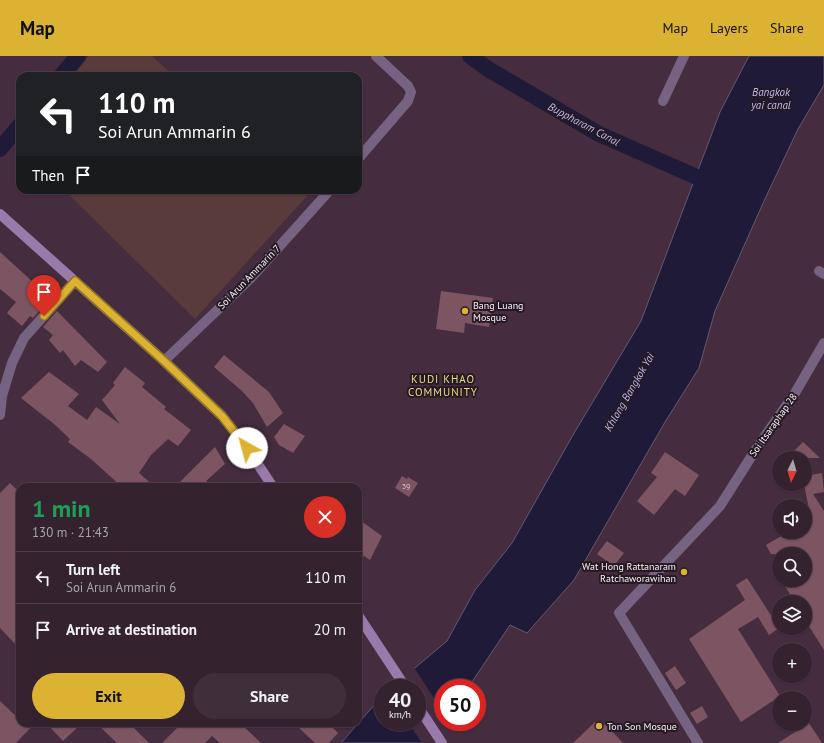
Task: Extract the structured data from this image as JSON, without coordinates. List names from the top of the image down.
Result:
{
  "streets": {
    "street": ["Soi Arun Ammarin 7", "Soi Itsaraphap 28"]
  },
  "districts": ["KUDI KHAO COMMUNITY"],
  "water": ["Bangkok yai canal", "Buppharam Canal", "Khlong Bangkok Yai"],
  "places": ["Bang Luang Mosque", "Wat Hong Rattanaram Ratchaworawihan", "Ton Son Mosque"],
  "house_numbers": ["39"],
  "north": "bottom",
  "page": {
    "header": "Map",
    "nav": ["Map", "Layers", "Share"],
    "turn": ["110 m", "Soi Arun Ammarin 6"],
    "then": "Then",
    "map_buttons": ["+", "−"],
    "heading": ["1 min", "130 m · 21:43"],
    "list": [
      {
        "name": "Turn left",
        "note": "Soi Arun Ammarin 6",
        "value": "110 m"
      },
      {
        "name": "Arrive at destination",
        "value": "20 m"
      }
    ],
    "buttons": ["Exit", "Share"],
    "speed": "40 km/h",
    "limit": "50"
  }
}
